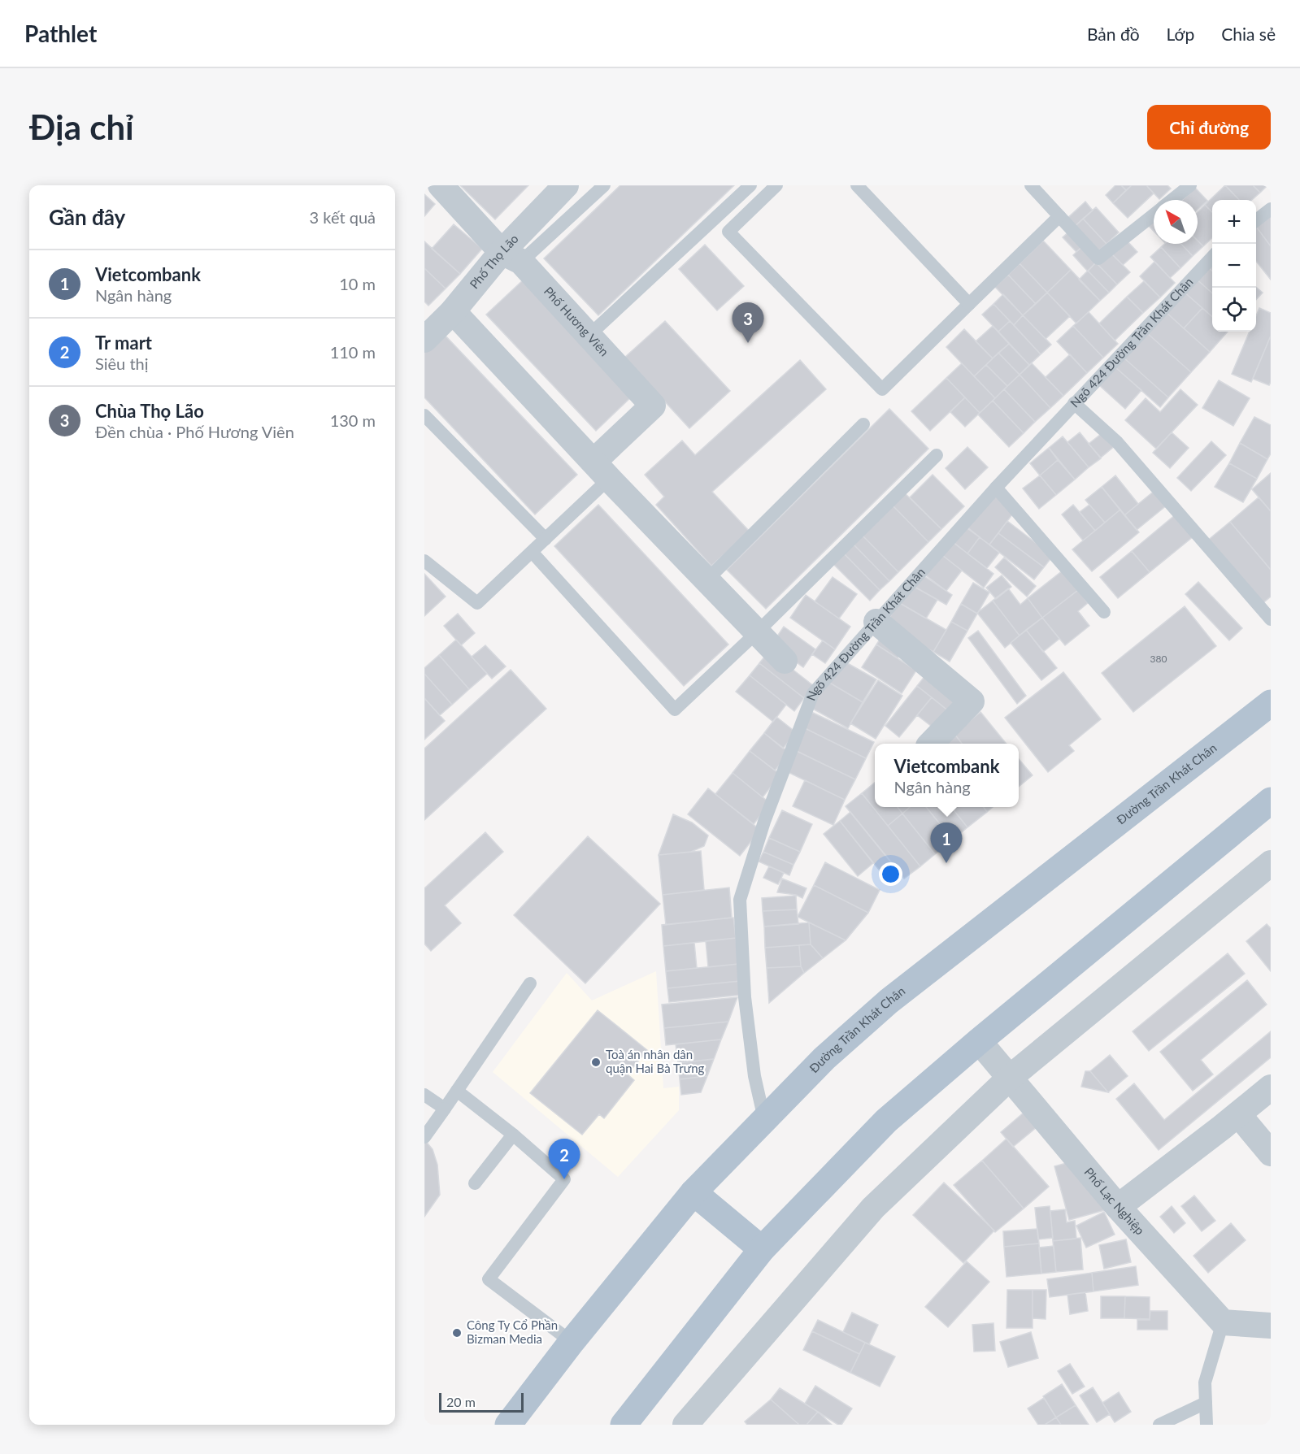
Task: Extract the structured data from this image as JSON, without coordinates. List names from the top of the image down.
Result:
{
  "streets": {
    "main road": ["Đường Trần Khát Chân"],
    "street": ["Phố Thọ Lão", "Phố Hương Viên", "Phố Lạc Nghiệp"],
    "lane": ["Ngõ 424 Đường Trần Khát Chân"]
  },
  "crossings": [
    ["Phố Thọ Lão", "Phố Hương Viên"],
    ["Ngõ 424 Đường Trần Khát Chân", "Đường Trần Khát Chân"]
  ],
  "places": ["Toà án nhân dân quận Hai Bà Trưng", "Công Ty Cổ Phần Bizman Media"],
  "house_numbers": ["380"],
  "scale_bar": "20 m",
  "north": "top left",
  "page": {
    "header": "Pathlet",
    "nav": ["Bản đồ", "Lớp", "Chia sẻ"],
    "buttons": "Chỉ đường",
    "title": "Địa chỉ",
    "heading": ["Gần đây", "3 kết quả"],
    "map_buttons": ["+", "−"],
    "list": [
      {
        "mark": "1",
        "name": "Vietcombank",
        "note": "Ngân hàng",
        "value": "10 m"
      },
      {
        "mark": "2",
        "name": "Tr mart",
        "note": "Siêu thị",
        "value": "110 m"
      },
      {
        "mark": "3",
        "name": "Chùa Thọ Lão",
        "note": "Đền chùa · Phố Hương Viên",
        "value": "130 m"
      }
    ],
    "pins": ["3", "1", "2"],
    "popup": ["Vietcombank", "Ngân hàng"],
    "scale": "20 m"
  }
}
